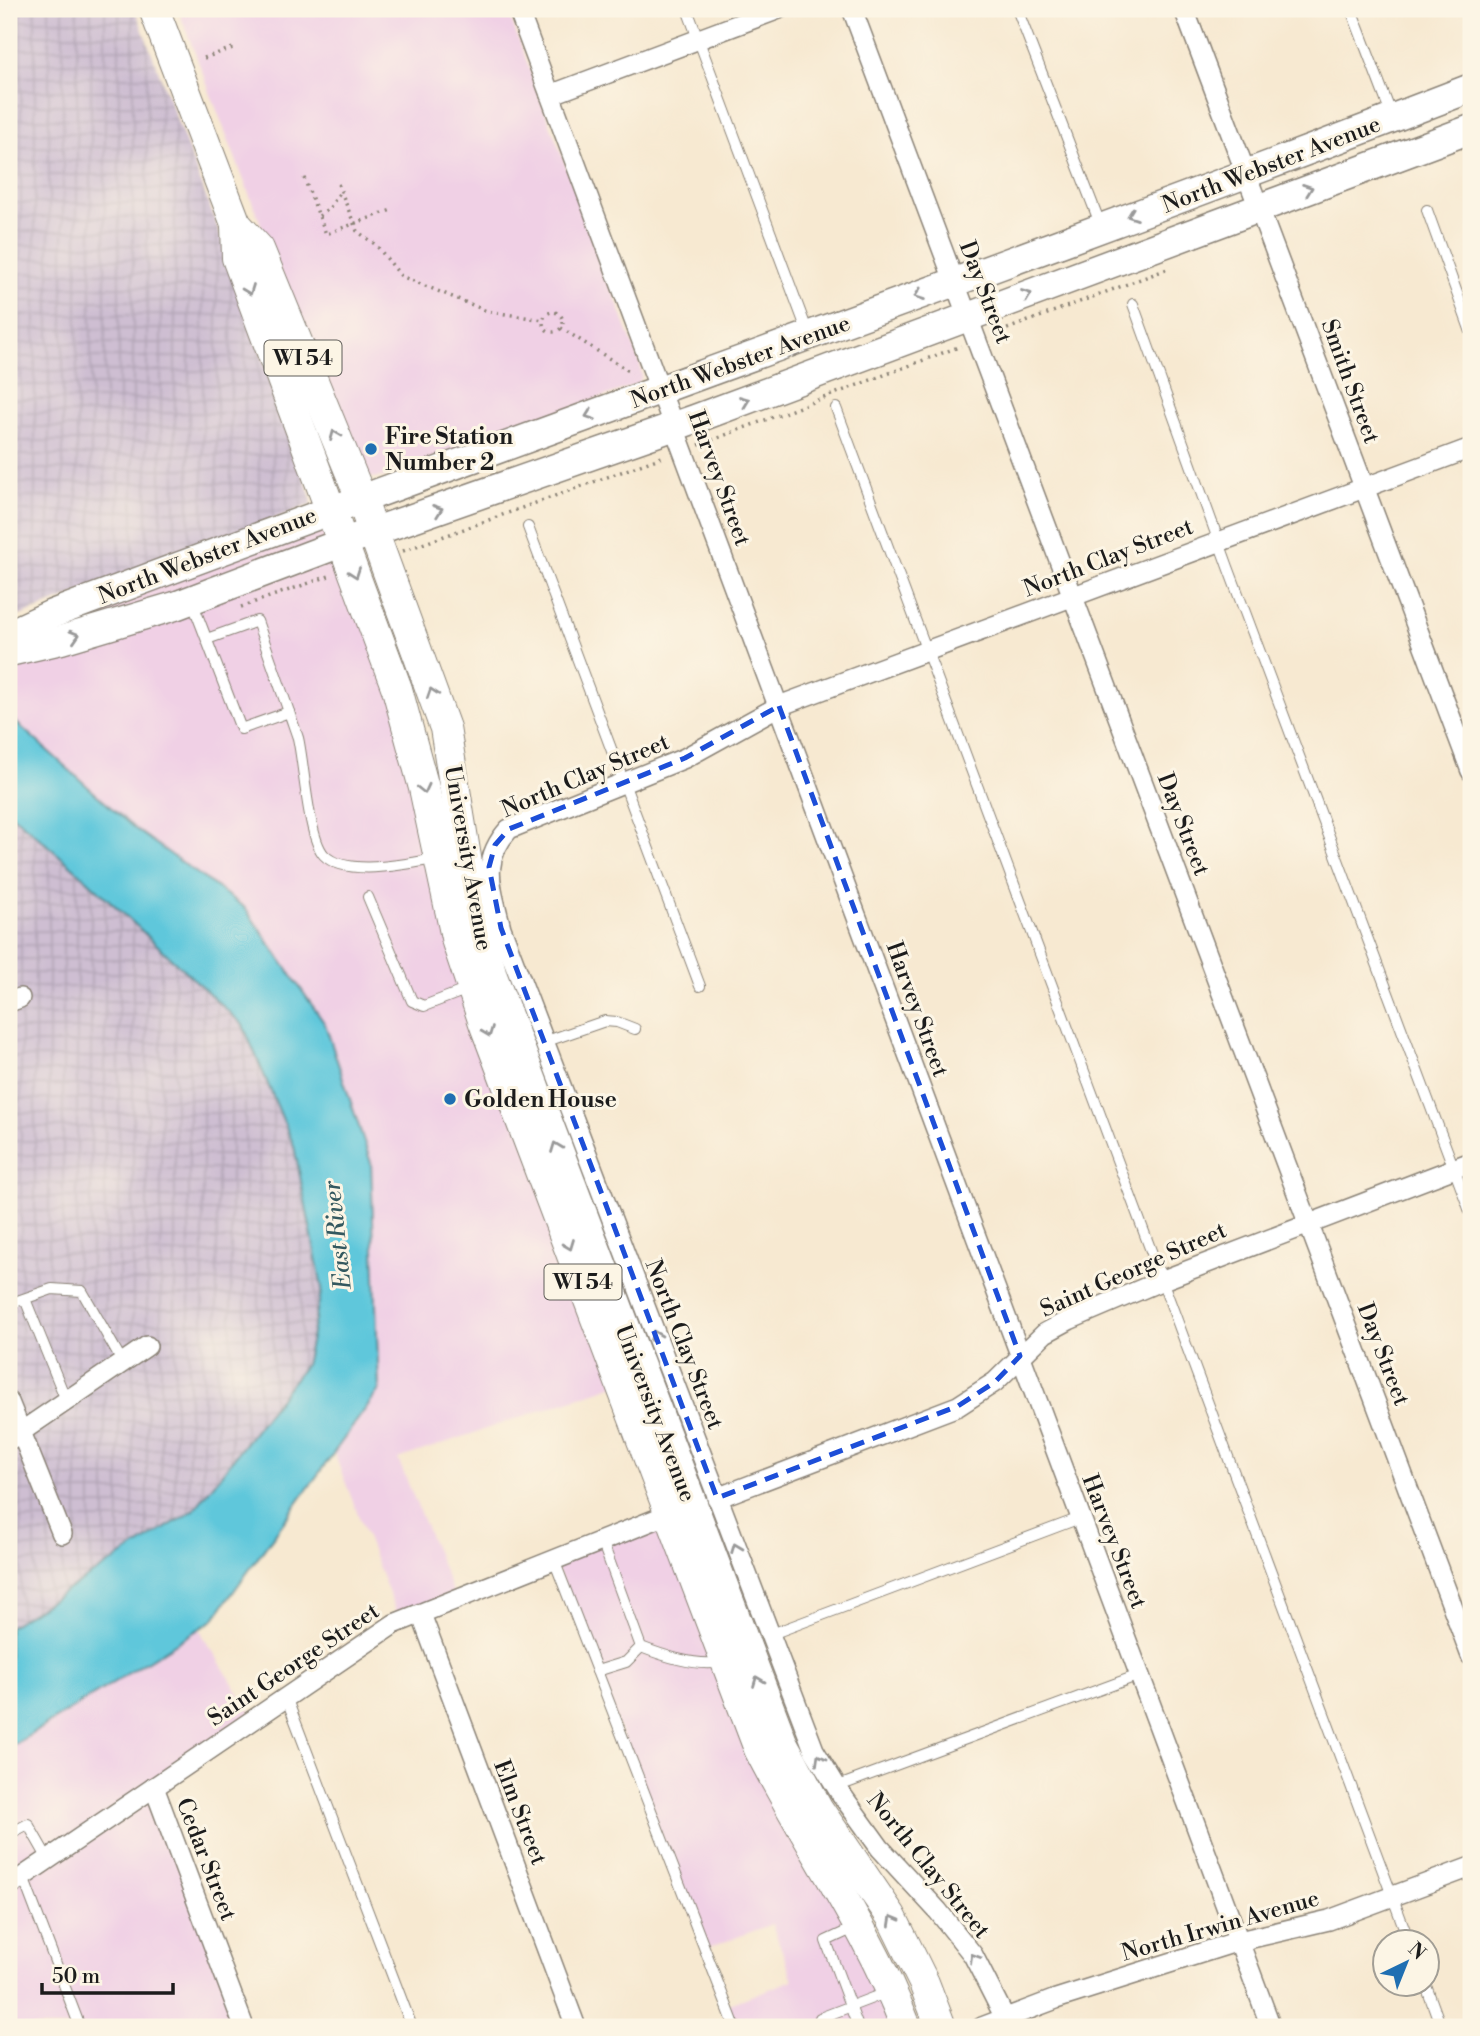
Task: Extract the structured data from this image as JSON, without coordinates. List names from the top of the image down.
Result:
{
  "streets": {
    "main road": ["North Webster Avenue", "WI 54", "University Avenue"],
    "street": [
      "Day Street",
      "Smith Street",
      "Harvey Street",
      "North Clay Street",
      "Saint George Street",
      "Elm Street",
      "Cedar Street",
      "North Irwin Avenue"
    ]
  },
  "crossings": [
    ["North Webster Avenue", "Day Street"],
    ["North Webster Avenue", "Smith Street"],
    ["North Webster Avenue", "Harvey Street"],
    ["North Webster Avenue", "University Avenue"],
    ["Day Street", "North Clay Street"],
    ["Day Street", "Saint George Street"],
    ["Smith Street", "North Clay Street"],
    ["Harvey Street", "North Clay Street"],
    ["Harvey Street", "Saint George Street"],
    ["Harvey Street", "North Irwin Avenue"],
    ["North Clay Street", "Saint George Street"],
    ["North Clay Street", "North Irwin Avenue"],
    ["University Avenue", "Saint George Street"],
    ["Saint George Street", "Elm Street"],
    ["Saint George Street", "Cedar Street"]
  ],
  "one_way": ["North Clay Street"],
  "water": ["East River"],
  "places": ["Fire Station Number 2", "Golden House"],
  "scale_bar": "50 m",
  "north": "top right"
}
